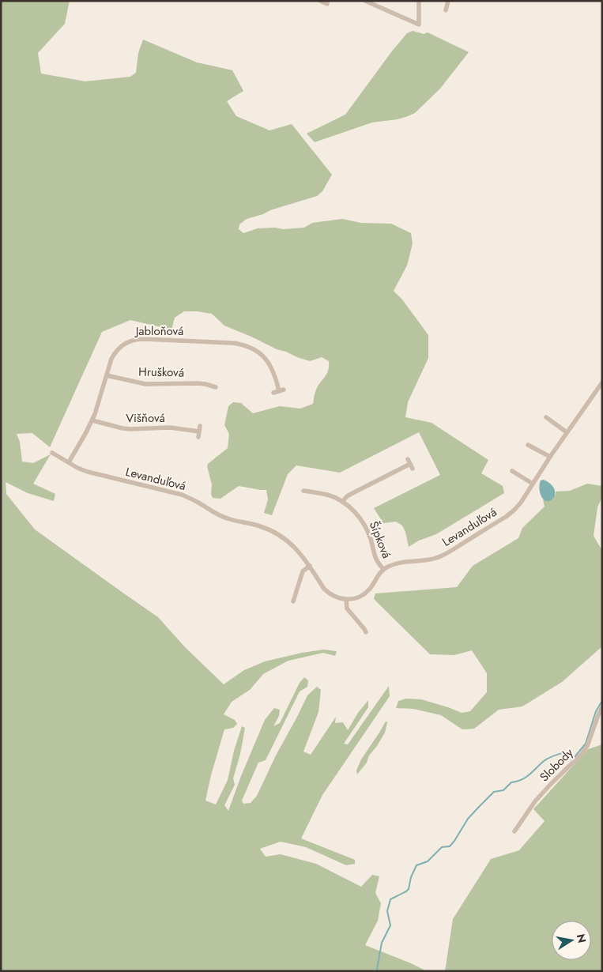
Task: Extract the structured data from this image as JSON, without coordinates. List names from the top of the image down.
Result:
{
  "streets": {
    "street": [
      "Jabloňová",
      "Hrušková",
      "Višňová",
      "Levanduľová",
      "Šípková",
      "Slobody"
    ]
  },
  "crossings": [
    ["Jabloňová", "Hrušková"],
    ["Jabloňová", "Višňová"],
    ["Jabloňová", "Levanduľová"],
    ["Levanduľová", "Šípková"]
  ],
  "north": "right"
}
